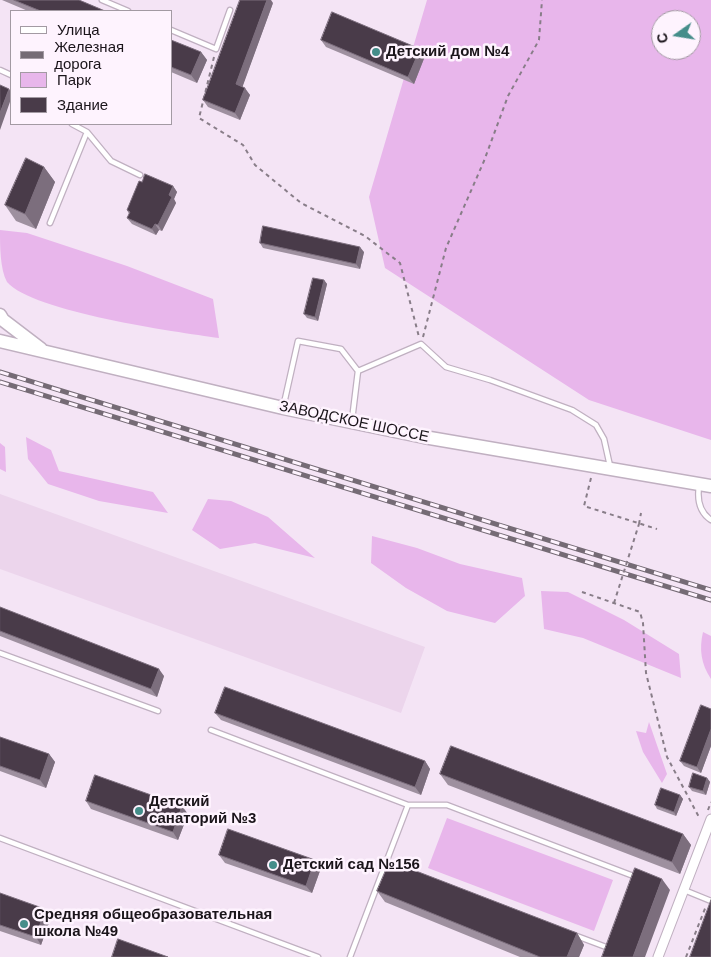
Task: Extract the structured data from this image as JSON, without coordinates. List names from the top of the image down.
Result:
{
  "streets": {
    "main road": ["ЗАВОДСКОЕ ШОССЕ"]
  },
  "places": [
    "Детский дом №4",
    "Детский санаторий №3",
    "Детский сад №156",
    "Средняя общеобразовательная школа №49"
  ],
  "legend": [
    "Улица",
    "Железная дорога",
    "Парк",
    "Здание"
  ],
  "north": "left"
}
